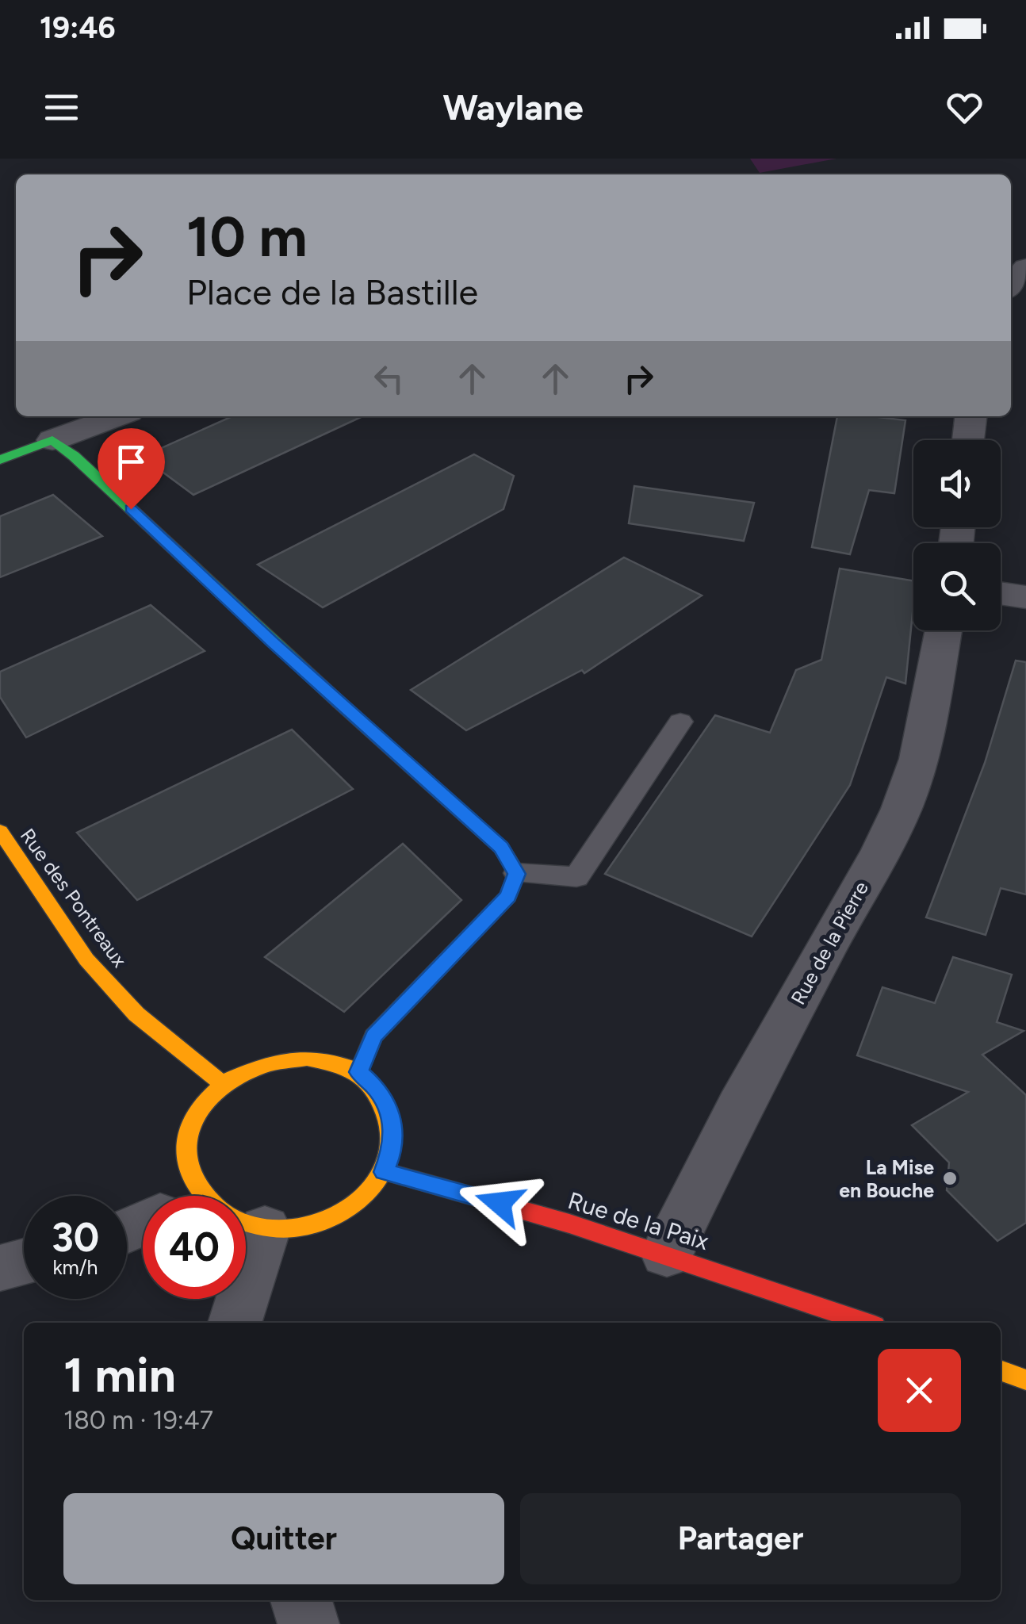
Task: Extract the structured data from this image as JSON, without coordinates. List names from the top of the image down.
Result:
{
  "streets": {
    "street": ["Rue des Pontreaux", "Rue de la Pierre", "Rue de la Paix"]
  },
  "crossings": [
    ["Rue de la Pierre", "Rue de la Paix"]
  ],
  "places": ["La Mise en Bouche"],
  "page": {
    "status": "19:46",
    "header": "Waylane",
    "turn": ["10 m", "Place de la Bastille"],
    "speed": "30 km/h",
    "limit": "40",
    "heading": ["1 min", "180 m · 19:47"],
    "buttons": ["Quitter", "Partager"]
  }
}
